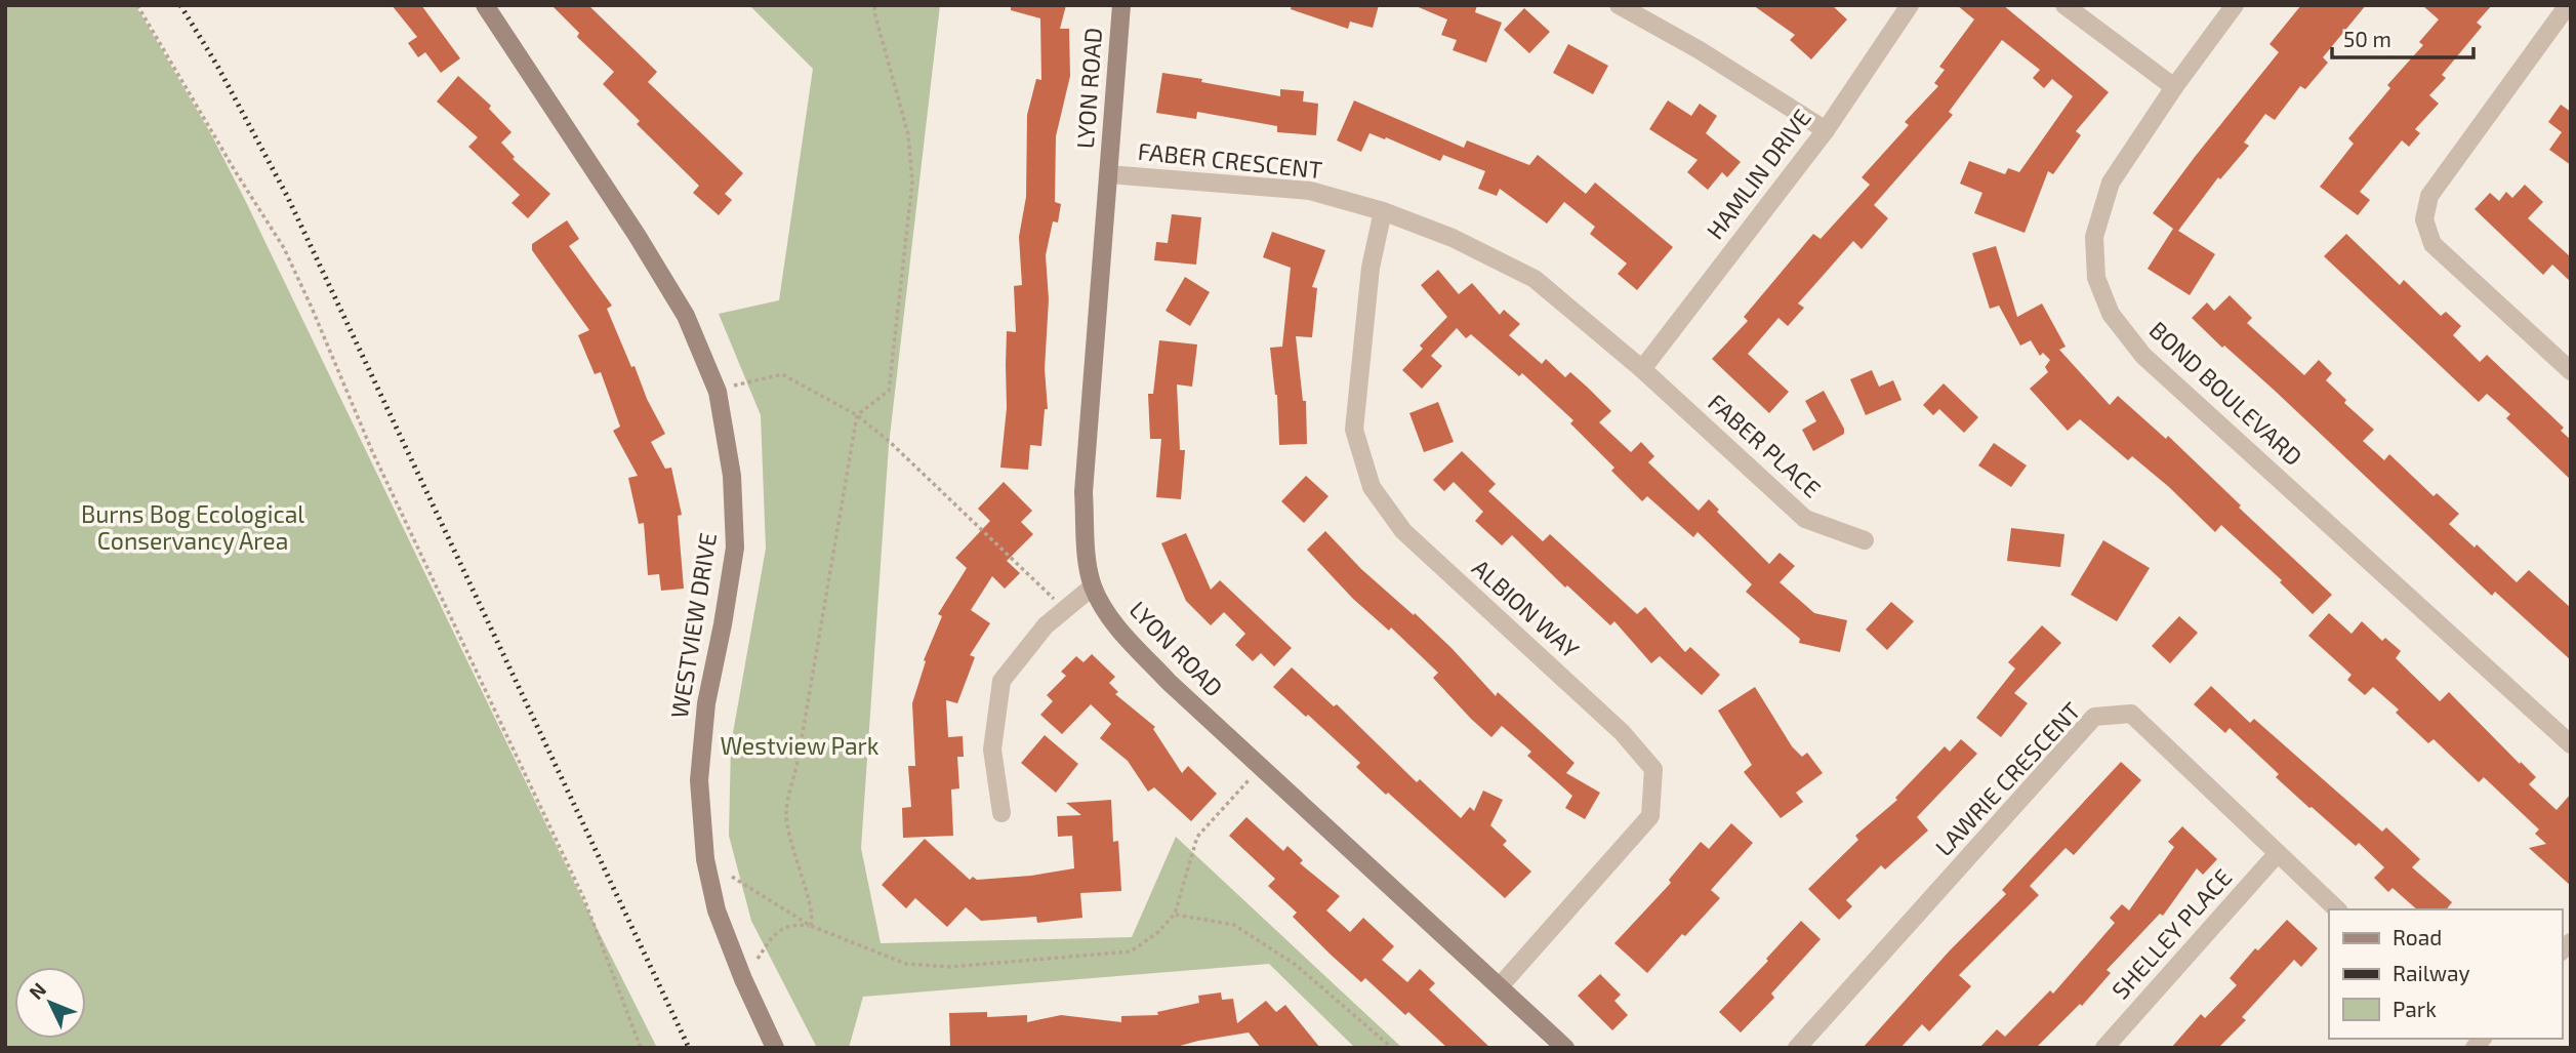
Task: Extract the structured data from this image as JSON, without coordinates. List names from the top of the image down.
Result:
{
  "streets": {
    "street": [
      "LYON ROAD",
      "FABER CRESCENT",
      "HAMLIN DRIVE",
      "BOND BOULEVARD",
      "FABER PLACE",
      "ALBION WAY",
      "WESTVIEW DRIVE",
      "LAWRIE CRESCENT",
      "SHELLEY PLACE"
    ]
  },
  "crossings": [
    ["LYON ROAD", "FABER CRESCENT"],
    ["LYON ROAD", "ALBION WAY"],
    ["FABER CRESCENT", "HAMLIN DRIVE"],
    ["FABER CRESCENT", "FABER PLACE"],
    ["FABER CRESCENT", "ALBION WAY"],
    ["HAMLIN DRIVE", "FABER PLACE"],
    ["LAWRIE CRESCENT", "SHELLEY PLACE"]
  ],
  "parks": ["Burns Bog Ecological Conservancy Area", "Westview Park"],
  "legend": ["Road", "Railway", "Park"],
  "scale_bar": "50 m",
  "north": "top left"
}
